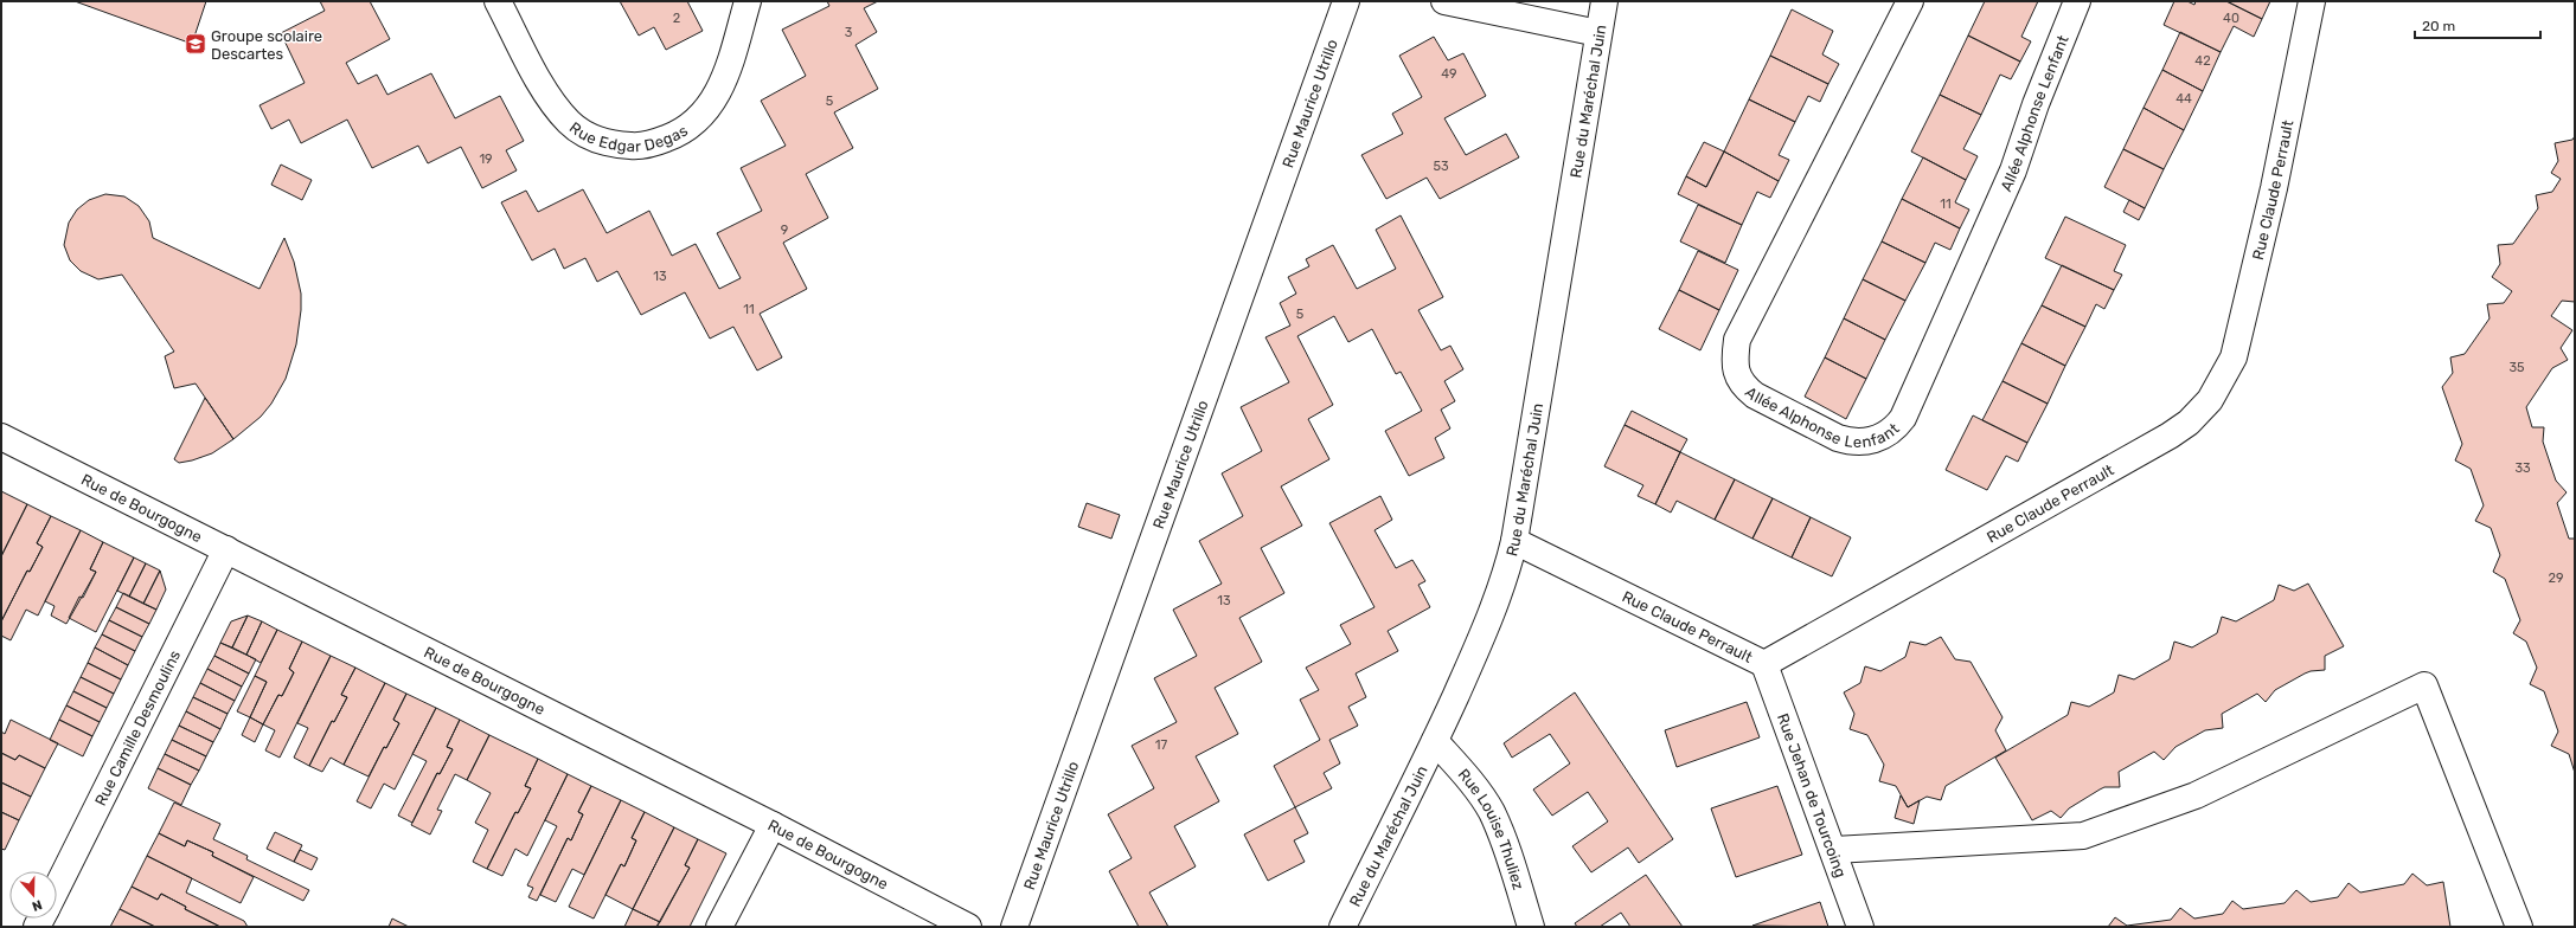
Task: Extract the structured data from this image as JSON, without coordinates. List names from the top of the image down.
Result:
{
  "streets": {
    "street": [
      "Rue du Maréchal Juin",
      "Rue Maurice Utrillo",
      "Allée Alphonse Lenfant",
      "Rue Edgar Degas",
      "Rue Claude Perrault",
      "Rue de Bourgogne",
      "Rue Camille Desmoulins",
      "Rue Jehan de Tourcoing",
      "Rue Louise Thuliez"
    ]
  },
  "crossings": [
    ["Rue du Maréchal Juin", "Rue Claude Perrault"],
    ["Rue du Maréchal Juin", "Rue Louise Thuliez"],
    ["Rue Claude Perrault", "Rue Jehan de Tourcoing"],
    ["Rue de Bourgogne", "Rue Camille Desmoulins"]
  ],
  "places": {
    "school or university": ["Groupe scolaire Descartes"]
  },
  "house_numbers": [
    "2",
    "40",
    "3",
    "42",
    "49",
    "44",
    "5",
    "19",
    "53",
    "11",
    "9",
    "13",
    "11",
    "5",
    "35",
    "33",
    "29",
    "13",
    "17"
  ],
  "scale_bar": "20 m",
  "north": "bottom"
}
